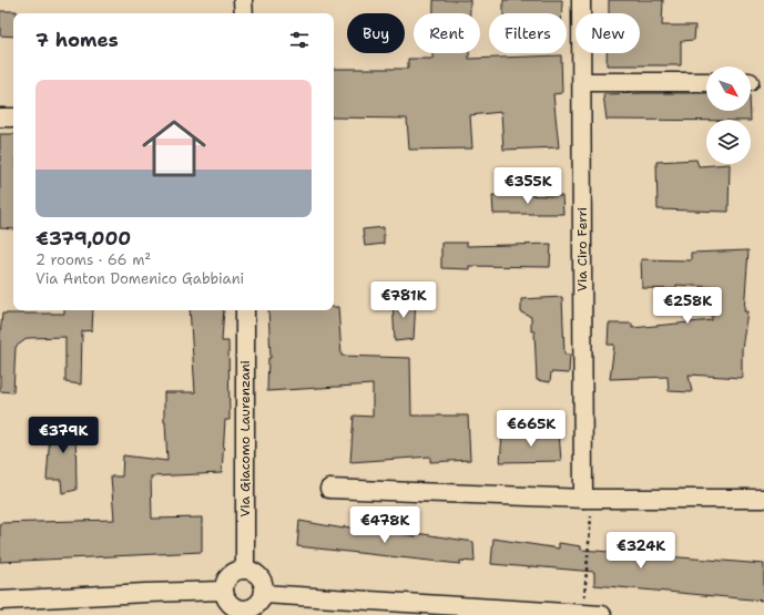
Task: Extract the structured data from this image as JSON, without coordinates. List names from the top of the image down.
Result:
{
  "streets": {
    "street": ["Via Ciro Ferri", "Via Giacomo Laurenzani"]
  },
  "north": "bottom right",
  "page": {
    "chip": [
      "Buy",
      "Rent",
      "Filters",
      "New"
    ],
    "heading": "7 homes",
    "list": [
      {
        "name": "€379,000",
        "note": "2 rooms · 66 m² · Via Anton Domenico Gabbiani"
      }
    ],
    "price": [
      "€355K",
      "€781K",
      "€258K",
      "€665K",
      "€379K",
      "€478K",
      "€324K"
    ]
  }
}
